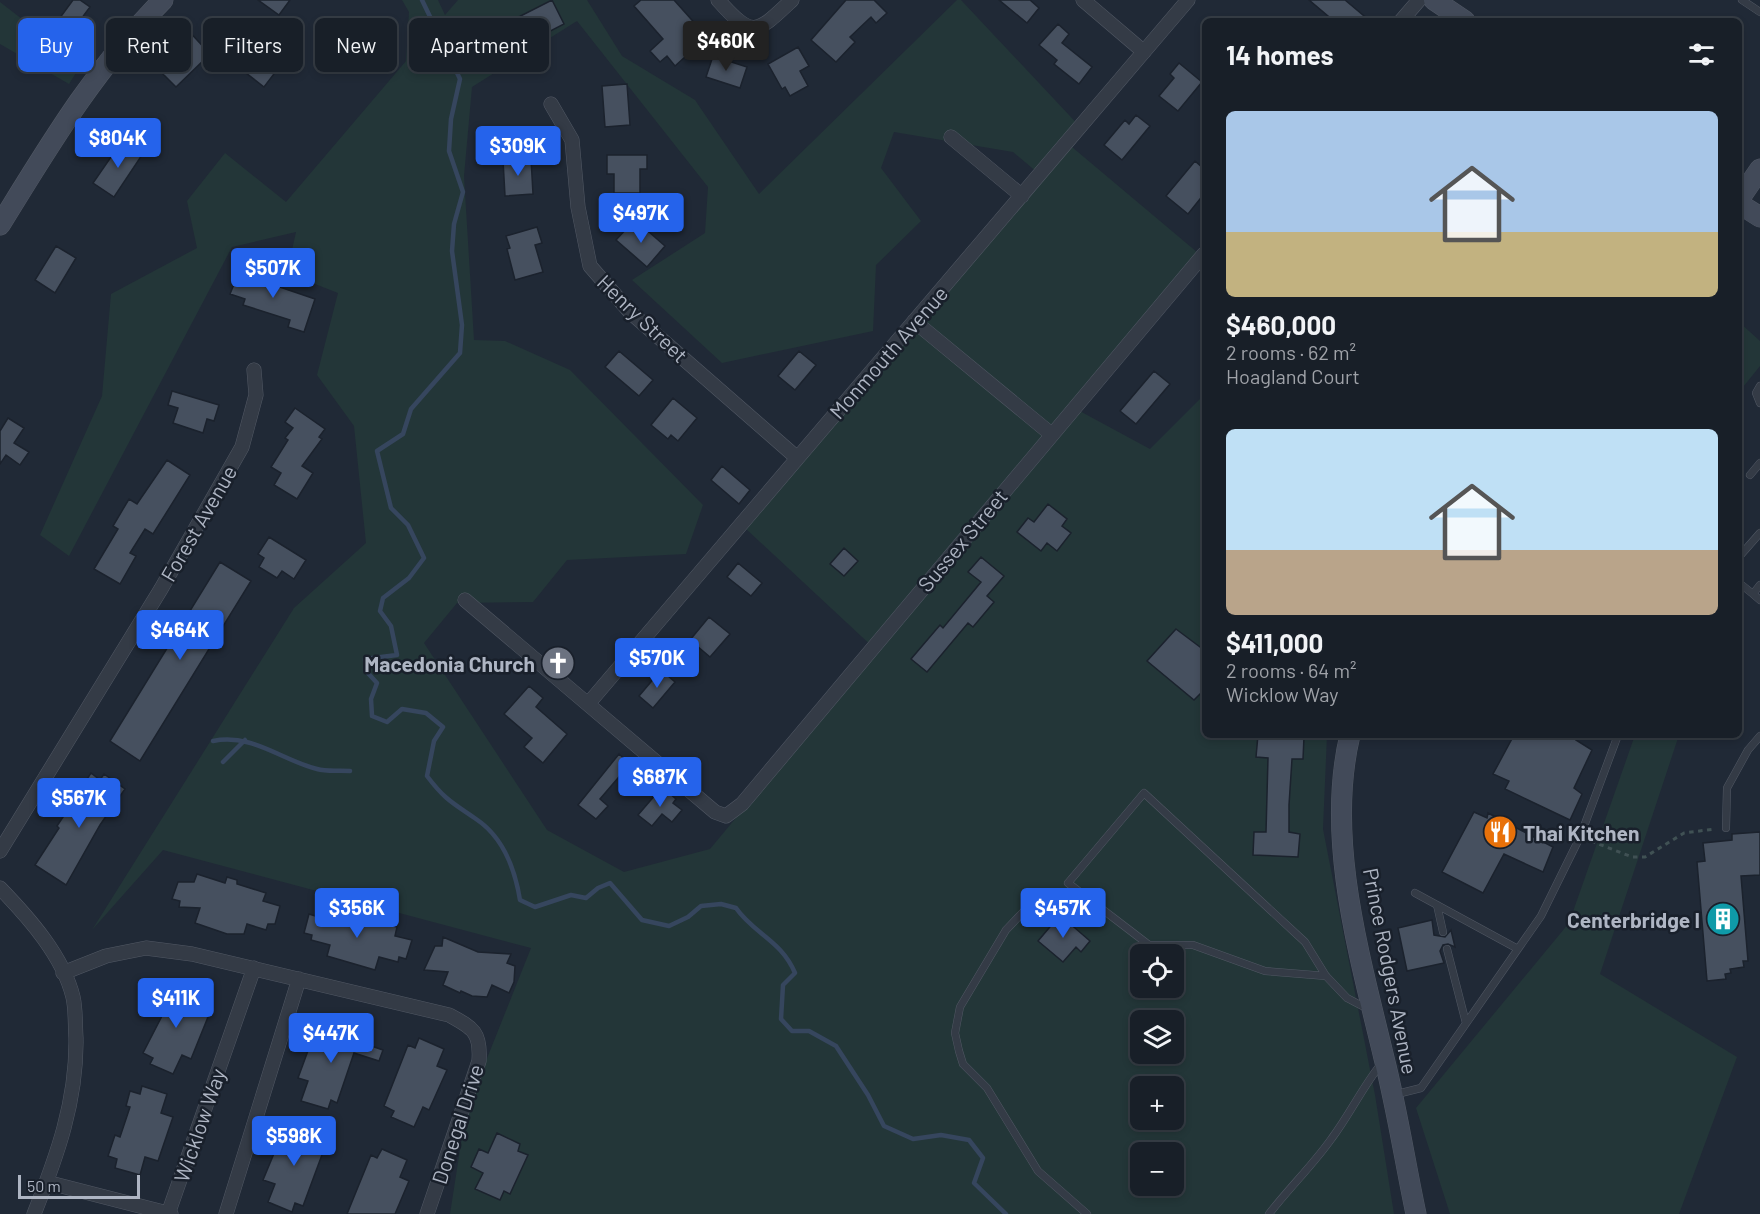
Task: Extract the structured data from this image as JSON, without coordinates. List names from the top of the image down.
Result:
{
  "streets": {
    "street": [
      "Henry Street",
      "Monmouth Avenue",
      "Forest Avenue",
      "Sussex Street",
      "Prince Rodgers Avenue",
      "Donegal Drive",
      "Wicklow Way"
    ]
  },
  "crossings": [
    ["Henry Street", "Monmouth Avenue"],
    ["Monmouth Avenue", "Sussex Street"],
    ["Donegal Drive", "Wicklow Way"]
  ],
  "places": {
    "church": ["Macedonia Church"],
    "restaurant": ["Thai Kitchen"],
    "building": ["Centerbridge I"]
  },
  "scale_bar": "50 m",
  "page": {
    "chip": [
      "Buy",
      "Rent",
      "Filters",
      "New",
      "Apartment"
    ],
    "heading": "14 homes",
    "price": [
      "$460K",
      "$804K",
      "$309K",
      "$497K",
      "$507K",
      "$464K",
      "$570K",
      "$687K",
      "$567K",
      "$356K",
      "$457K",
      "$411K",
      "$447K",
      "$598K"
    ],
    "list": [
      {
        "name": "$460,000",
        "note": "2 rooms · 62 m² · Hoagland Court"
      },
      {
        "name": "$411,000",
        "note": "2 rooms · 64 m² · Wicklow Way"
      }
    ],
    "map_buttons": ["+", "−"],
    "scale": "50 m"
  }
}
